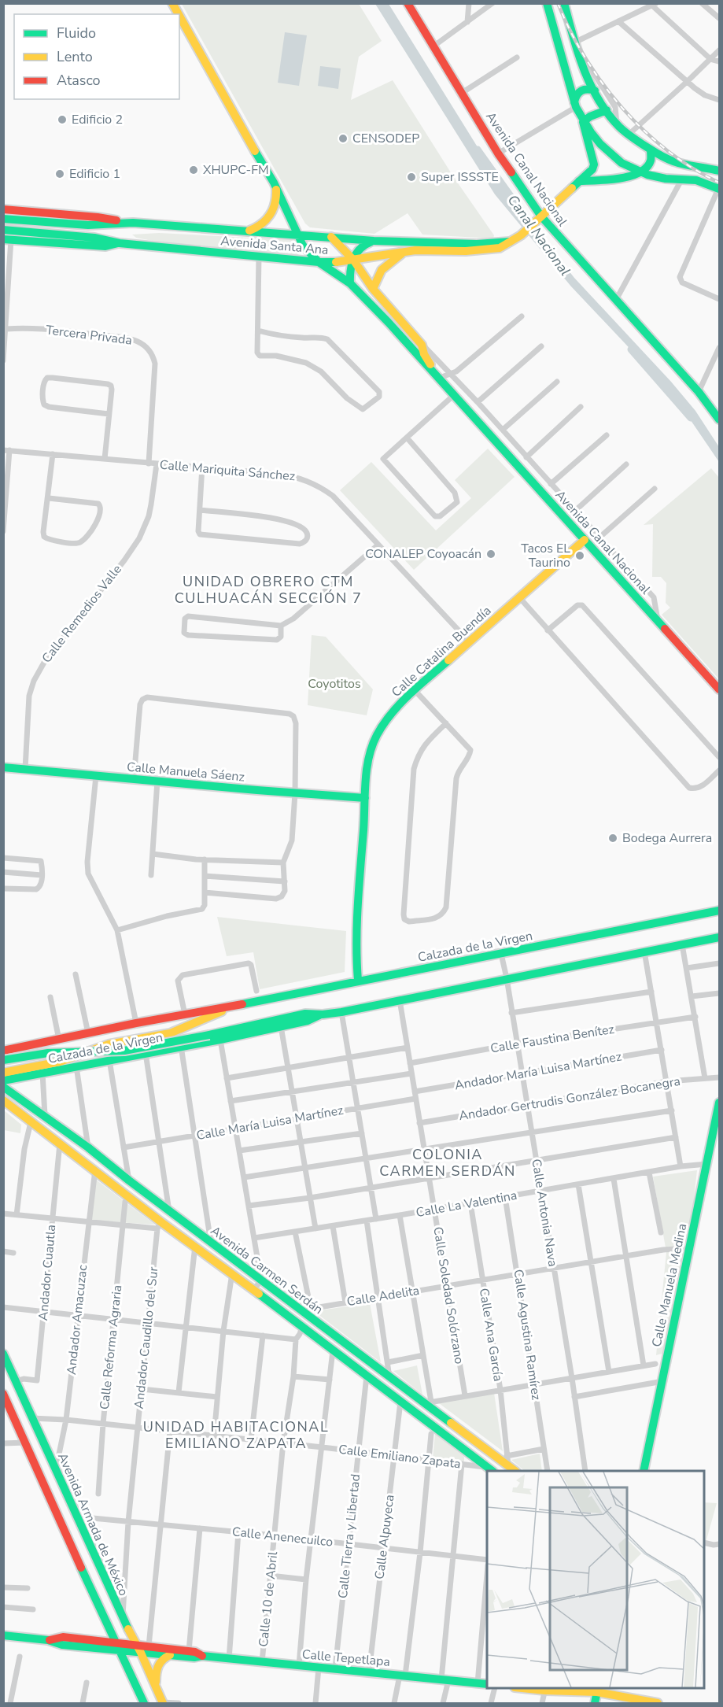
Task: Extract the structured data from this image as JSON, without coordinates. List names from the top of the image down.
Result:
{
  "streets": {
    "street": [
      "Avenida Canal Nacional",
      "Avenida Santa Ana",
      "Tercera Privada",
      "Calle Mariquita Sánchez",
      "Calle Remedios Valle",
      "Calle Catalina Buendía",
      "Calle Manuela Sáenz",
      "Calzada de la Virgen",
      "Calle Faustina Benítez",
      "Andador María Luisa Martínez",
      "Andador Gertrudis González Bocanegra",
      "Calle María Luisa Martínez",
      "Calle La Valentina",
      "Calle Antonia Nava",
      "Avenida Carmen Serdán",
      "Andador Cuautla",
      "Calle Manuela Medina",
      "Calle Soledad Solórzano",
      "Calle Adelita",
      "Andador Amacuzac",
      "Calle Ana García",
      "Calle Agustina Ramírez",
      "Andador Caudillo del Sur",
      "Calle Reforma Agraria",
      "Calle Emiliano Zapata",
      "Avenida Armada de México",
      "Calle Tierra y Libertad",
      "Calle Anenecuilco",
      "Calle Alpuyeca",
      "Calle 10 de Abril",
      "Calle Tepetlapa"
    ]
  },
  "crossings": [
    ["Avenida Canal Nacional", "Avenida Santa Ana"],
    ["Avenida Canal Nacional", "Calle Catalina Buendía"],
    ["Tercera Privada", "Calle Mariquita Sánchez"],
    ["Calle Mariquita Sánchez", "Calle Remedios Valle"],
    ["Calle Mariquita Sánchez", "Calle Catalina Buendía"],
    ["Calle Remedios Valle", "Calle Manuela Sáenz"],
    ["Calle Catalina Buendía", "Calle Manuela Sáenz"],
    ["Calle Catalina Buendía", "Calzada de la Virgen"],
    ["Calzada de la Virgen", "Calle Antonia Nava"],
    ["Calzada de la Virgen", "Calle Soledad Solórzano"],
    ["Calle Faustina Benítez", "Calle Antonia Nava"],
    ["Calle Faustina Benítez", "Calle Soledad Solórzano"],
    ["Andador María Luisa Martínez", "Calle Antonia Nava"],
    ["Andador María Luisa Martínez", "Calle Soledad Solórzano"],
    ["Andador Gertrudis González Bocanegra", "Calle Antonia Nava"],
    ["Andador Gertrudis González Bocanegra", "Calle Soledad Solórzano"],
    ["Calle María Luisa Martínez", "Calle Soledad Solórzano"],
    ["Calle La Valentina", "Calle Antonia Nava"],
    ["Calle La Valentina", "Calle Manuela Medina"],
    ["Calle La Valentina", "Calle Soledad Solórzano"],
    ["Calle La Valentina", "Calle Ana García"],
    ["Calle La Valentina", "Calle Agustina Ramírez"],
    ["Calle Antonia Nava", "Calle Adelita"],
    ["Avenida Carmen Serdán", "Andador Cuautla"],
    ["Avenida Carmen Serdán", "Calle Adelita"],
    ["Avenida Carmen Serdán", "Andador Amacuzac"],
    ["Avenida Carmen Serdán", "Calle Ana García"],
    ["Avenida Carmen Serdán", "Andador Caudillo del Sur"],
    ["Avenida Carmen Serdán", "Calle Emiliano Zapata"],
    ["Avenida Carmen Serdán", "Calle Tierra y Libertad"],
    ["Avenida Carmen Serdán", "Calle Alpuyeca"],
    ["Andador Cuautla", "Avenida Armada de México"],
    ["Calle Manuela Medina", "Calle Adelita"],
    ["Calle Soledad Solórzano", "Calle Adelita"],
    ["Calle Adelita", "Calle Ana García"],
    ["Calle Adelita", "Calle Agustina Ramírez"],
    ["Andador Amacuzac", "Calle Emiliano Zapata"],
    ["Andador Amacuzac", "Avenida Armada de México"],
    ["Andador Caudillo del Sur", "Calle Emiliano Zapata"],
    ["Andador Caudillo del Sur", "Avenida Armada de México"],
    ["Andador Caudillo del Sur", "Calle Anenecuilco"],
    ["Calle Reforma Agraria", "Calle Emiliano Zapata"],
    ["Calle Emiliano Zapata", "Avenida Armada de México"],
    ["Calle Emiliano Zapata", "Calle Tierra y Libertad"],
    ["Calle Emiliano Zapata", "Calle Alpuyeca"],
    ["Calle Emiliano Zapata", "Calle 10 de Abril"],
    ["Avenida Armada de México", "Calle Anenecuilco"],
    ["Avenida Armada de México", "Calle Tepetlapa"],
    ["Calle Tierra y Libertad", "Calle Anenecuilco"],
    ["Calle Tierra y Libertad", "Calle Tepetlapa"],
    ["Calle Anenecuilco", "Calle Alpuyeca"],
    ["Calle Anenecuilco", "Calle 10 de Abril"],
    ["Calle Alpuyeca", "Calle Tepetlapa"],
    ["Calle 10 de Abril", "Calle Tepetlapa"]
  ],
  "districts": ["UNIDAD OBRERO CTM CULHUACÁN SECCIÓN 7", "COLONIA CARMEN SERDÁN", "UNIDAD HABITACIONAL EMILIANO ZAPATA"],
  "water": ["Canal Nacional"],
  "parks": ["Coyotitos"],
  "places": [
    "Edificio 2",
    "CENSODEP",
    "XHUPC-FM",
    "Edificio 1",
    "Super ISSSTE",
    "CONALEP Coyoacán",
    "Tacos EL Taurino",
    "Bodega Aurrera"
  ],
  "legend": ["Fluido", "Lento", "Atasco"]
}
